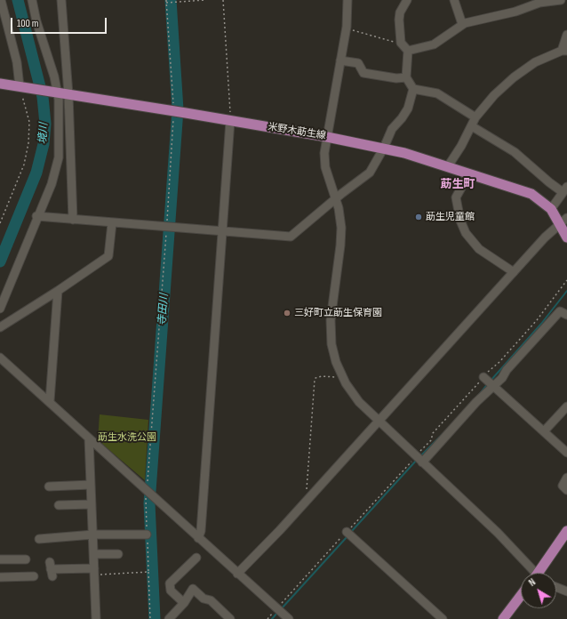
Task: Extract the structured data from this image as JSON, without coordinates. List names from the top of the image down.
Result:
{
  "streets": {
    "main road": ["米野木莇生線"]
  },
  "districts": ["莇生町"],
  "water": ["境川", "寺田川"],
  "parks": ["莇生水洗公園"],
  "places": ["莇生児童館", "三好町立莇生保育園"],
  "scale_bar": "100 m",
  "north": "top left"
}
